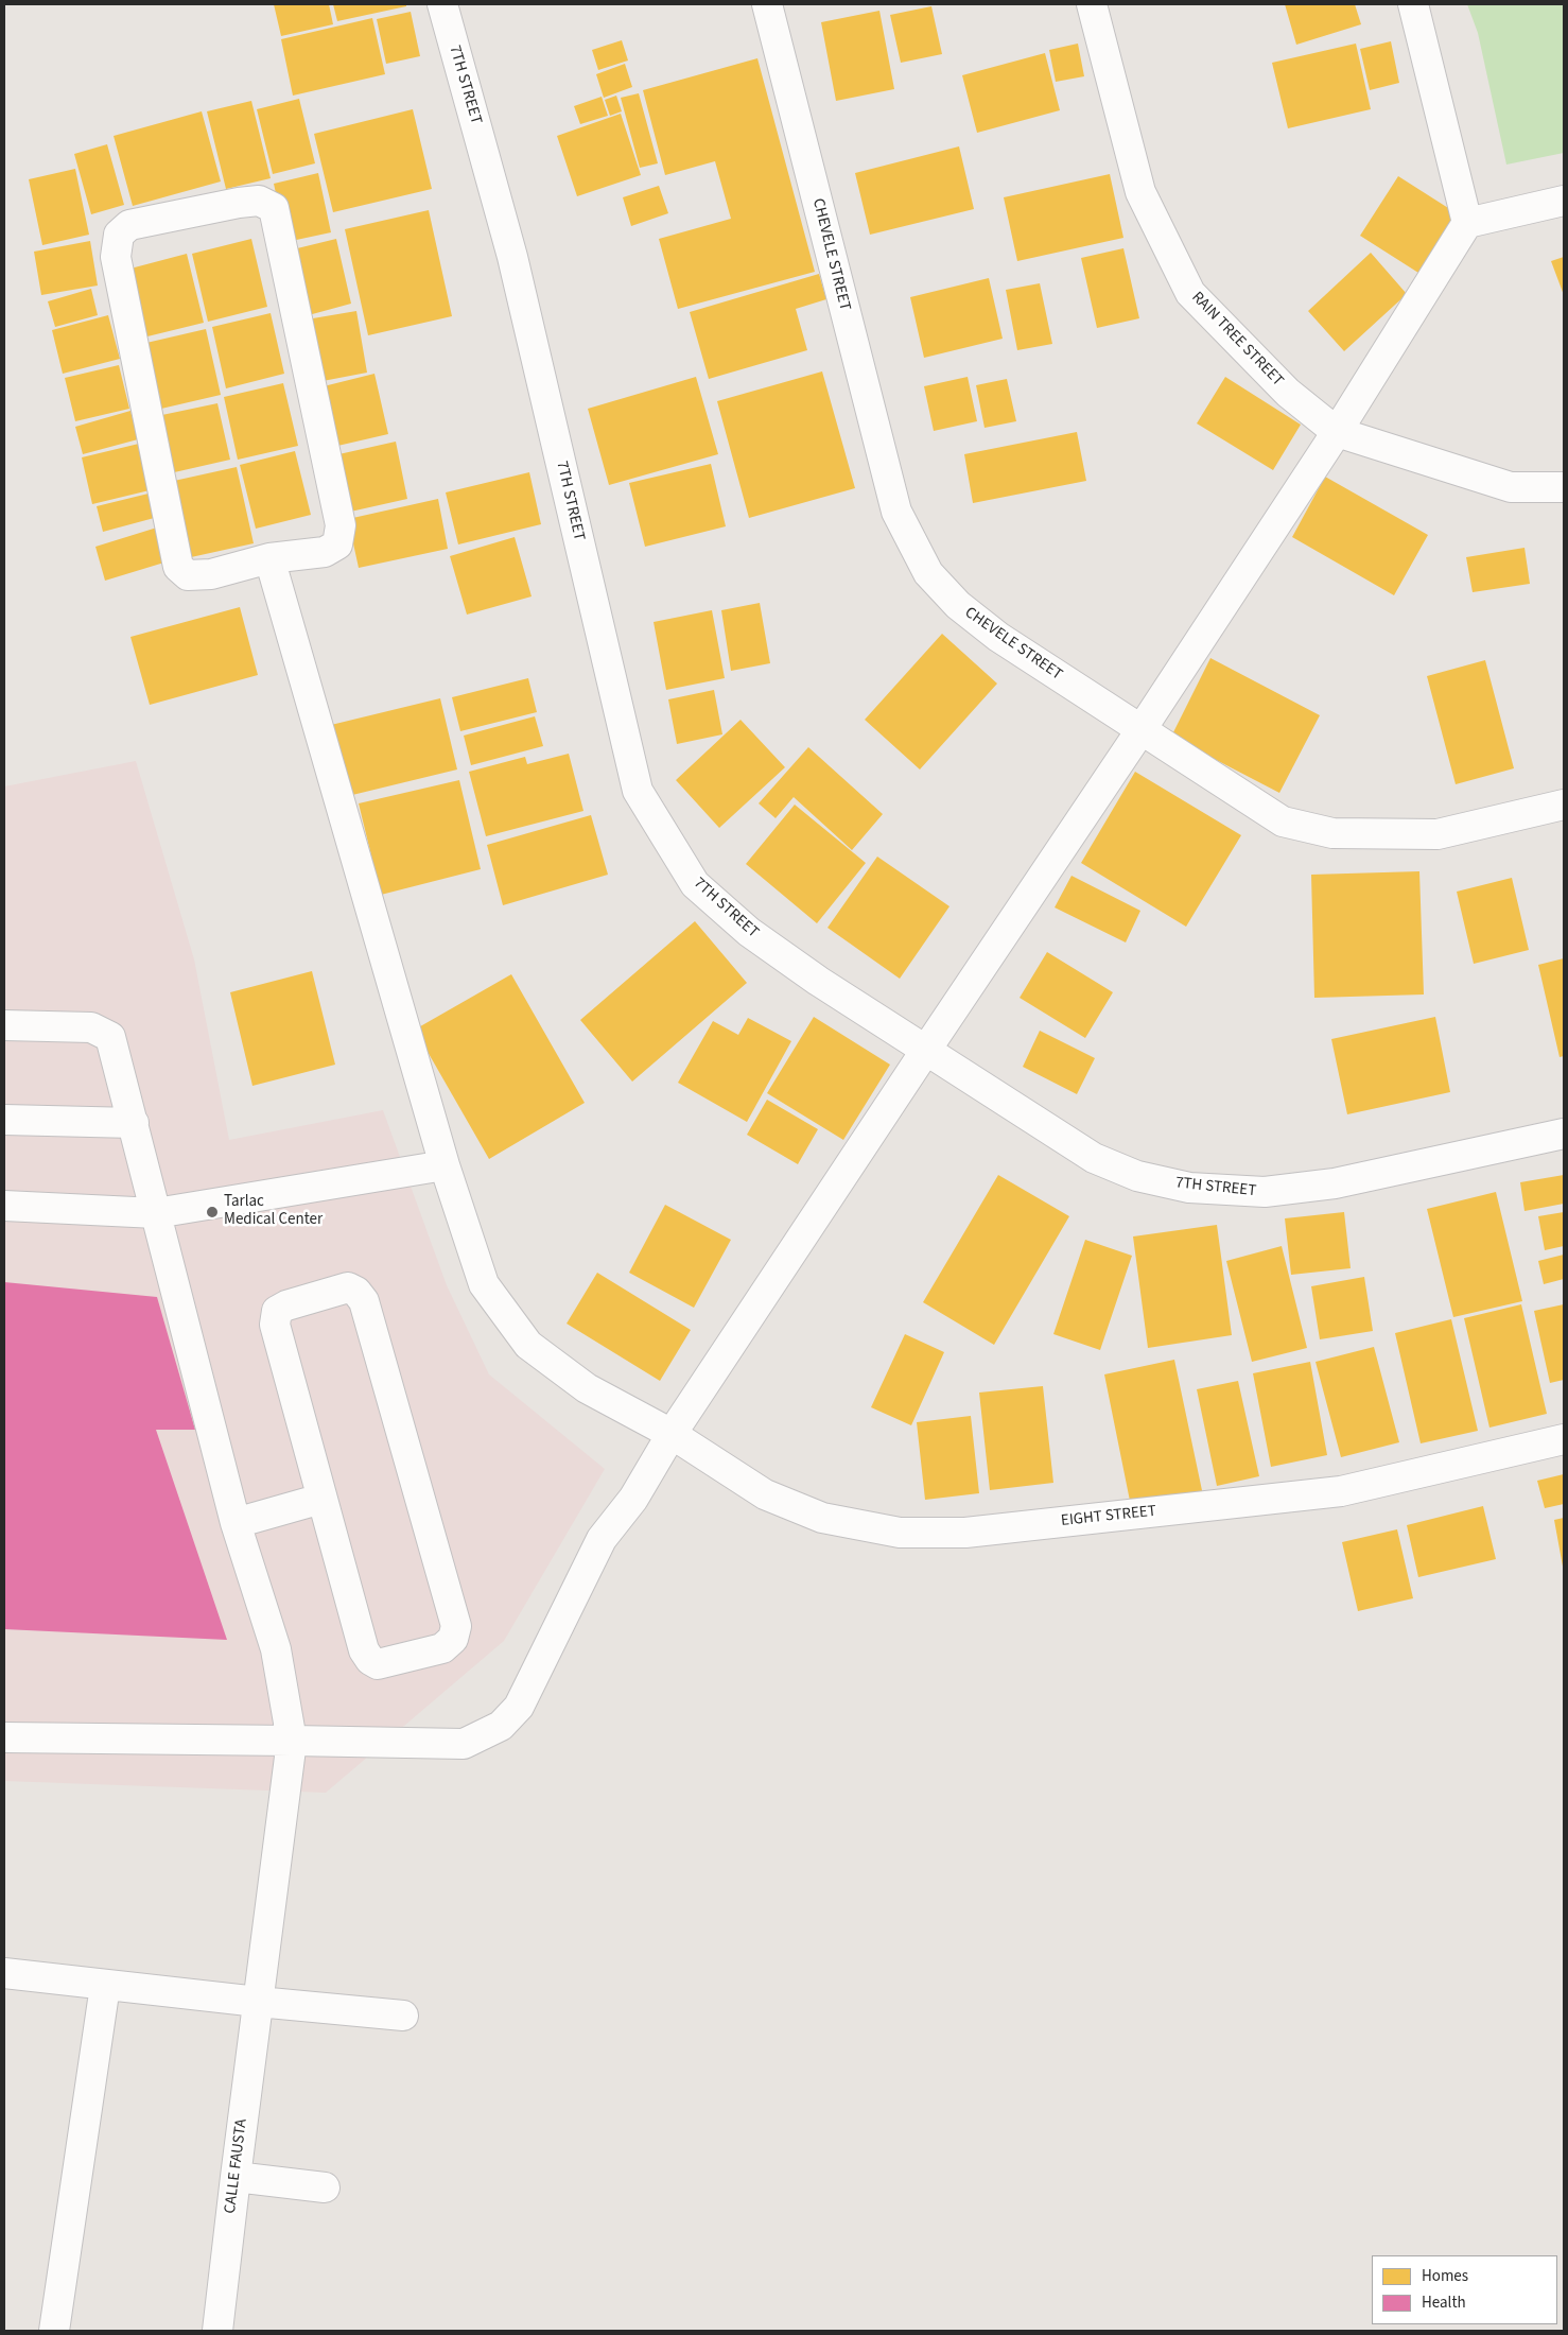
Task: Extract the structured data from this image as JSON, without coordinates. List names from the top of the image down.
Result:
{
  "streets": {
    "street": [
      "7TH STREET",
      "CHEVELE STREET",
      "RAIN TREE STREET",
      "EIGHT STREET",
      "CALLE FAUSTA"
    ]
  },
  "places": ["Tarlac Medical Center"],
  "legend": ["Homes", "Health"]
}
